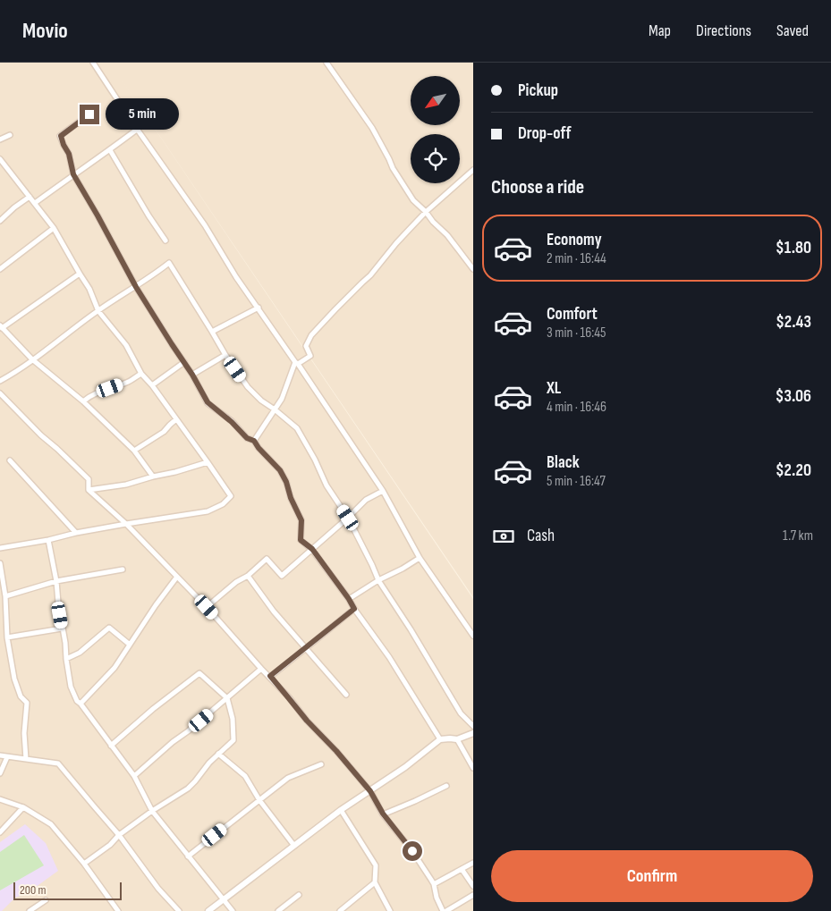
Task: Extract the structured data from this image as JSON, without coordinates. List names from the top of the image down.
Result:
{
  "scale_bar": "200 m",
  "north": "bottom left",
  "page": {
    "header": "Movio",
    "nav": ["Map", "Directions", "Saved"],
    "banner": ["Pickup", "Drop-off"],
    "bubble": "5 min",
    "heading": "Choose a ride",
    "list": [
      {
        "name": "Economy",
        "note": "2 min · 16:44",
        "value": "$1.80"
      },
      {
        "name": "Comfort",
        "note": "3 min · 16:45",
        "value": "$2.43"
      },
      {
        "name": "XL",
        "note": "4 min · 16:46",
        "value": "$3.06"
      },
      {
        "name": "Black",
        "note": "5 min · 16:47",
        "value": "$2.20"
      }
    ],
    "pay": ["Cash", "1.7 km"],
    "buttons": "Confirm",
    "scale": "200 m"
  }
}
